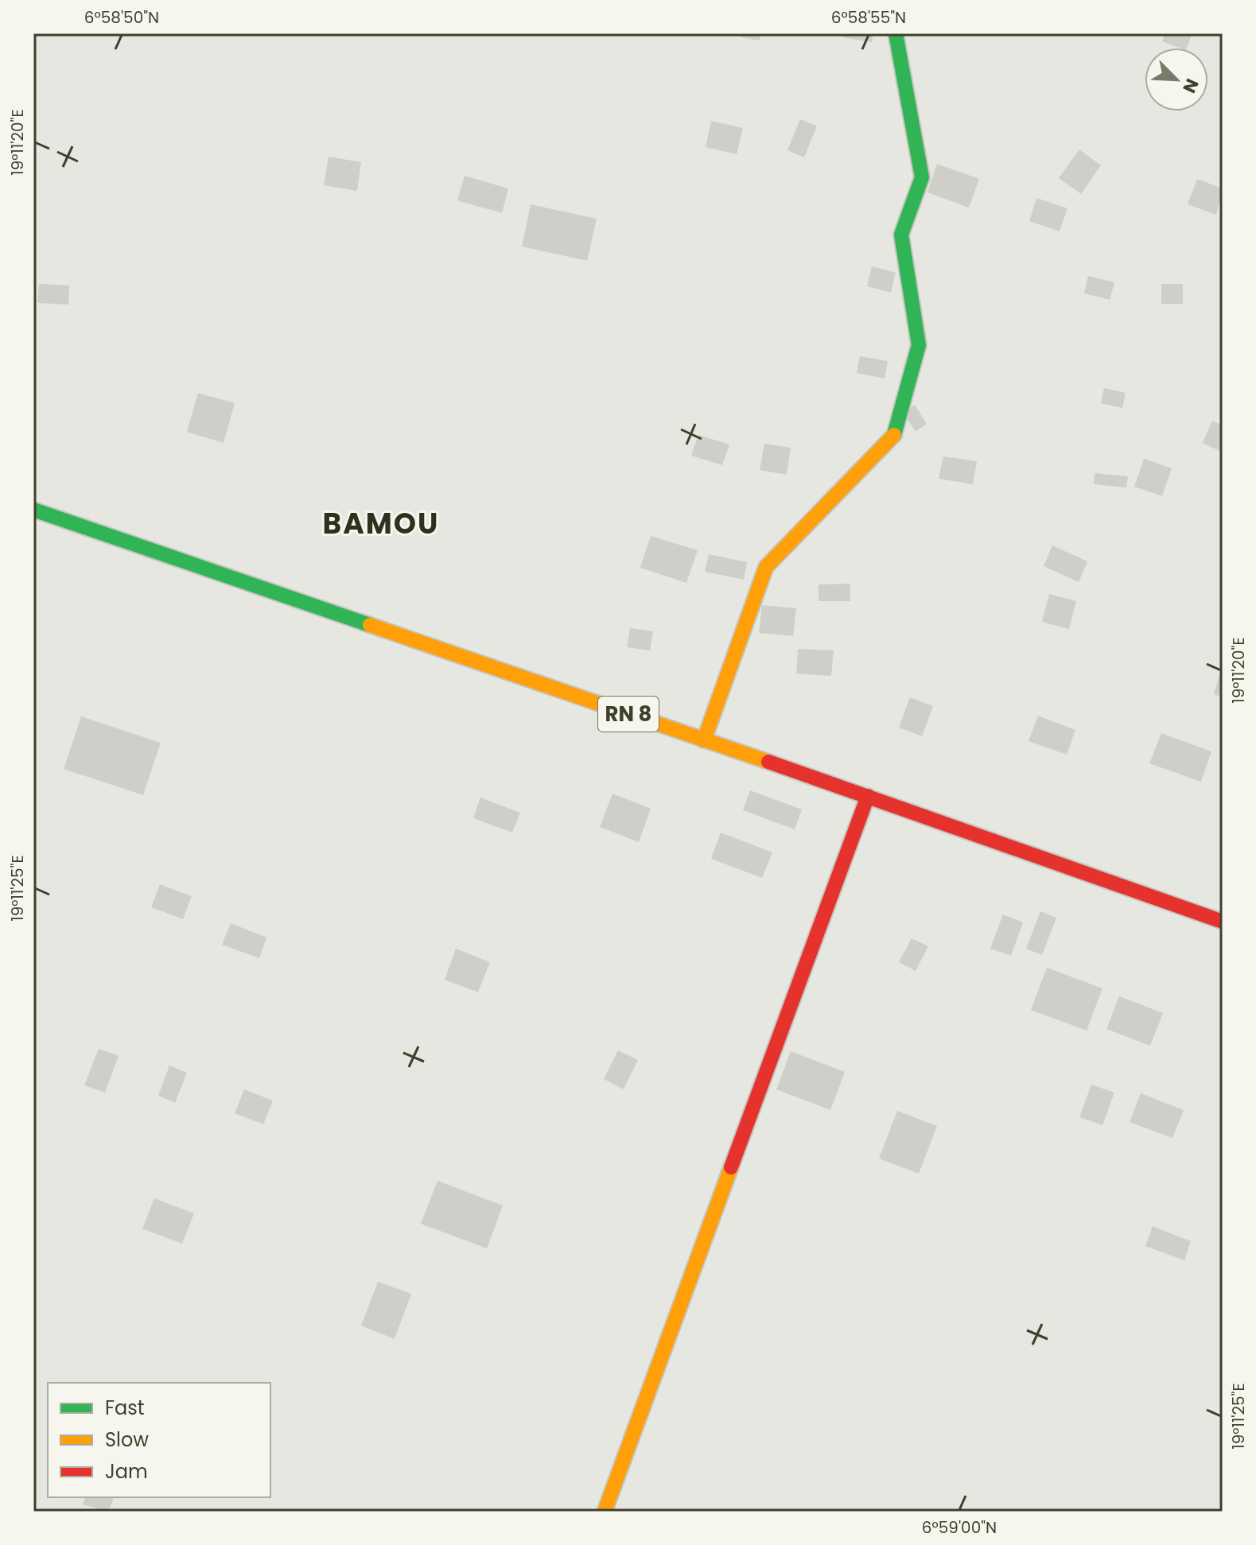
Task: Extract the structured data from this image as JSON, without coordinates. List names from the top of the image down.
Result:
{
  "streets": {
    "street": ["RN 8"]
  },
  "districts": ["BAMOU"],
  "legend": ["Fast", "Slow", "Jam"],
  "north": "bottom right",
  "coordinates": [
    "6°58'50\"N",
    "6°58'55\"N",
    "19°11'20\"E",
    "19°11'25\"E",
    "6°59'00\"N"
  ]
}
